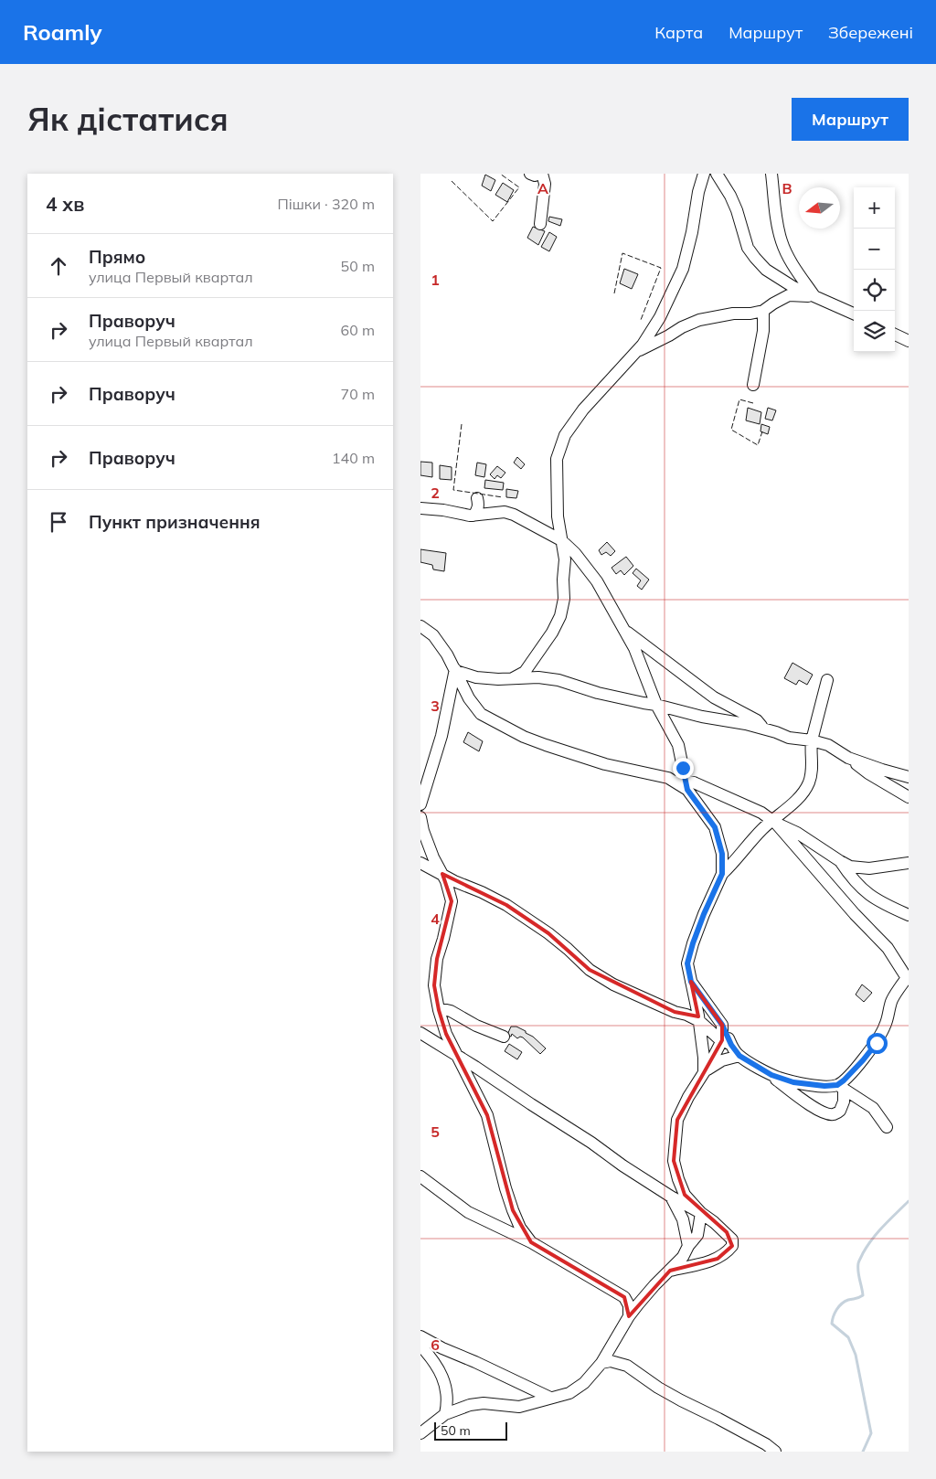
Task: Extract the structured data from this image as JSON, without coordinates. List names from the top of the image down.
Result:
{
  "scale_bar": "50 m",
  "north": "left",
  "page": {
    "header": "Roamly",
    "nav": ["Карта", "Маршрут", "Збережені"],
    "buttons": "Маршрут",
    "title": "Як дістатися",
    "heading": ["4 хв", "Пішки · 320 m"],
    "map_buttons": ["+", "−"],
    "list": [
      ["Прямо", "улица Первый квартал", "50 m"],
      ["Праворуч", "улица Первый квартал", "60 m"],
      ["Праворуч", "70 m"],
      ["Праворуч", "140 m"],
      "Пункт призначення"
    ],
    "scale": "50 m"
  },
  "grid": {
    "columns": ["A", "B"],
    "rows": [
      "1",
      "2",
      "3",
      "4",
      "5",
      "6"
    ]
  }
}
